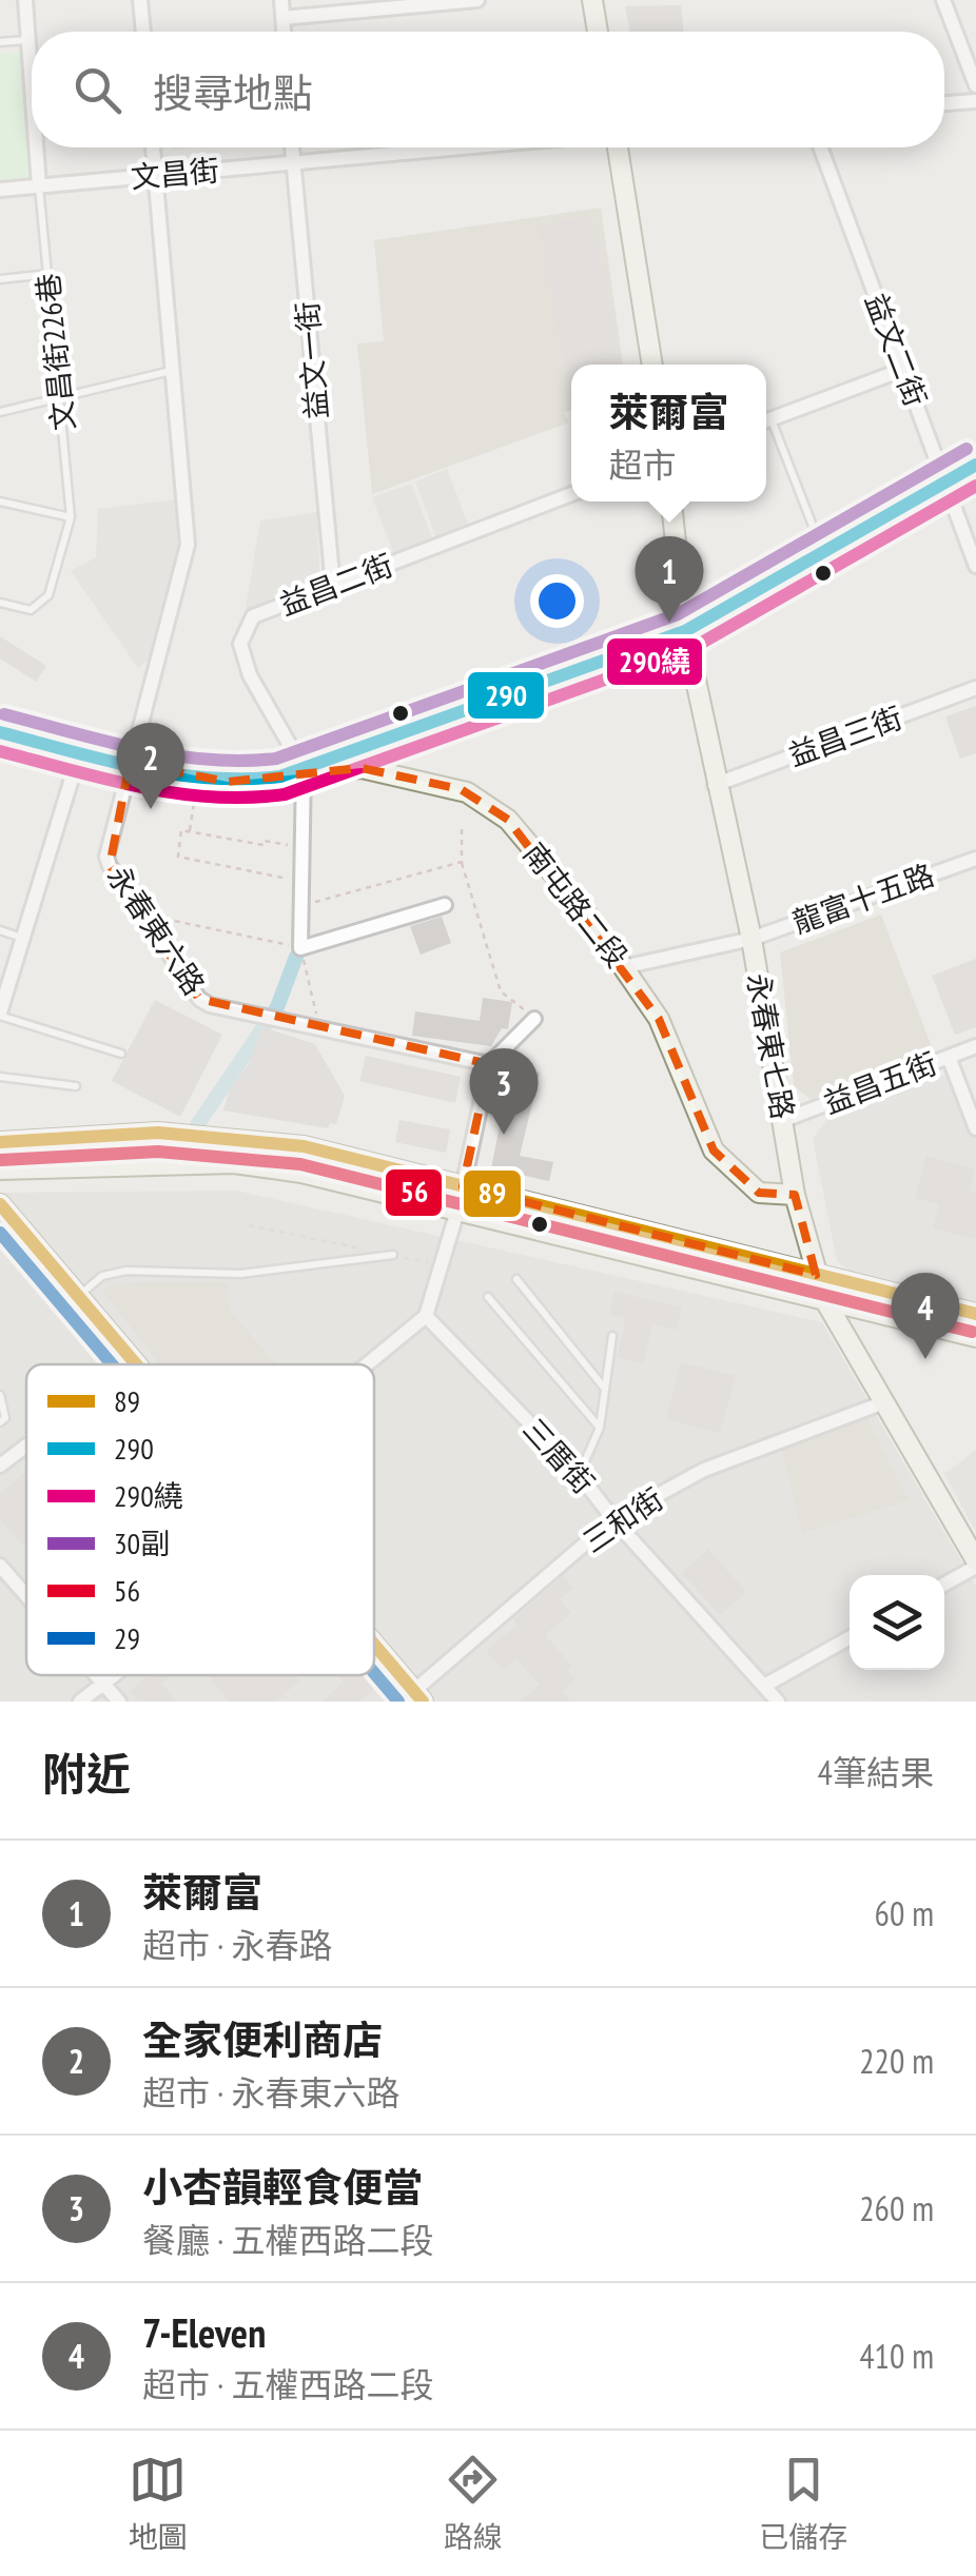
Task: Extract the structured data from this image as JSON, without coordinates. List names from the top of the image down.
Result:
{
  "streets": {
    "main road": ["南屯路二段", "永春東七路"],
    "street": [
      "文昌街",
      "益文二街",
      "益文一街",
      "益昌二街",
      "益昌三街",
      "龍富十五路",
      "永春東六路",
      "益昌五街",
      "三厝街",
      "三和街"
    ],
    "lane": ["文昌街226巷"]
  },
  "crossings": [
    ["文昌街", "文昌街226巷"],
    ["文昌街", "益文一街"],
    ["文昌街", "永春東六路"],
    ["益文一街", "益昌二街"],
    ["益昌二街", "南屯路二段"],
    ["益昌三街", "永春東七路"],
    ["龍富十五路", "南屯路二段"],
    ["龍富十五路", "永春東七路"],
    ["南屯路二段", "永春東六路"],
    ["南屯路二段", "永春東七路"],
    ["永春東七路", "益昌五街"],
    ["永春東七路", "三和街"],
    ["三厝街", "三和街"]
  ],
  "lines": [
    "transit line 30副",
    "transit line 290",
    "transit line 290繞",
    "transit line 89",
    "transit line 56",
    "transit line 29"
  ],
  "legend": [
    "89",
    "290",
    "290繞",
    "30副",
    "56",
    "29"
  ],
  "page": {
    "search": "搜尋地點",
    "popup": ["萊爾富", "超市"],
    "pins": [
      "1",
      "2",
      "3",
      "4"
    ],
    "heading": ["附近", "4筆結果"],
    "list": [
      {
        "mark": "1",
        "name": "萊爾富",
        "note": "超市 · 永春路",
        "value": "60 m"
      },
      {
        "mark": "2",
        "name": "全家便利商店",
        "note": "超市 · 永春東六路",
        "value": "220 m"
      },
      {
        "mark": "3",
        "name": "小杏韻輕食便當",
        "note": "餐廳 · 五權西路二段",
        "value": "260 m"
      },
      {
        "mark": "4",
        "name": "7-Eleven",
        "note": "超市 · 五權西路二段",
        "value": "410 m"
      }
    ],
    "nav": ["地圖", "路線", "已儲存"]
  }
}
